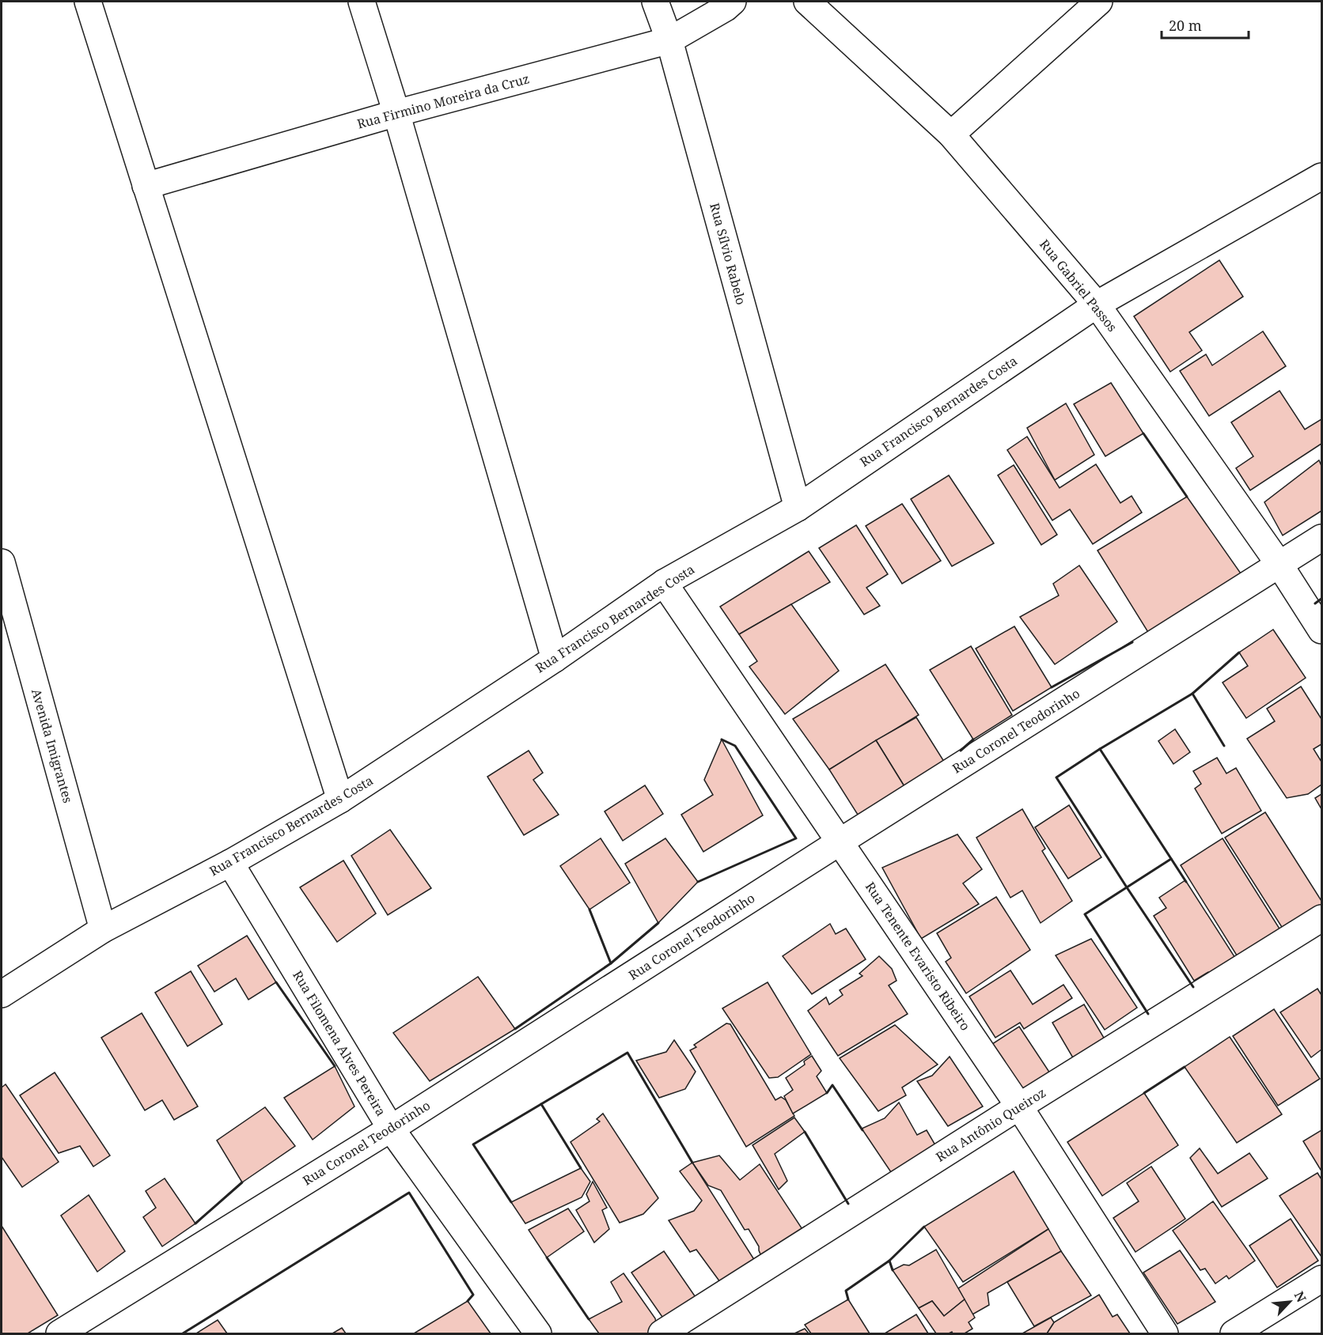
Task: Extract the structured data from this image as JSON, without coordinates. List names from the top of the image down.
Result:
{
  "streets": {
    "street": [
      "Rua Firmino Moreira da Cruz",
      "Rua Sílvio Rabelo",
      "Rua Gabriel Passos",
      "Rua Francisco Bernardes Costa",
      "Rua Coronel Teodorinho",
      "Avenida Imigrantes",
      "Rua Tenente Evaristo Ribeiro",
      "Rua Filomena Alves Pereira",
      "Rua Antônio Queiroz"
    ]
  },
  "crossings": [
    ["Rua Firmino Moreira da Cruz", "Rua Sílvio Rabelo"],
    ["Rua Sílvio Rabelo", "Rua Francisco Bernardes Costa"],
    ["Rua Gabriel Passos", "Rua Francisco Bernardes Costa"],
    ["Rua Gabriel Passos", "Rua Coronel Teodorinho"],
    ["Rua Francisco Bernardes Costa", "Avenida Imigrantes"],
    ["Rua Francisco Bernardes Costa", "Rua Tenente Evaristo Ribeiro"],
    ["Rua Francisco Bernardes Costa", "Rua Filomena Alves Pereira"],
    ["Rua Coronel Teodorinho", "Rua Tenente Evaristo Ribeiro"],
    ["Rua Coronel Teodorinho", "Rua Filomena Alves Pereira"],
    ["Rua Tenente Evaristo Ribeiro", "Rua Antônio Queiroz"]
  ],
  "scale_bar": "20 m",
  "north": "top right"
}
